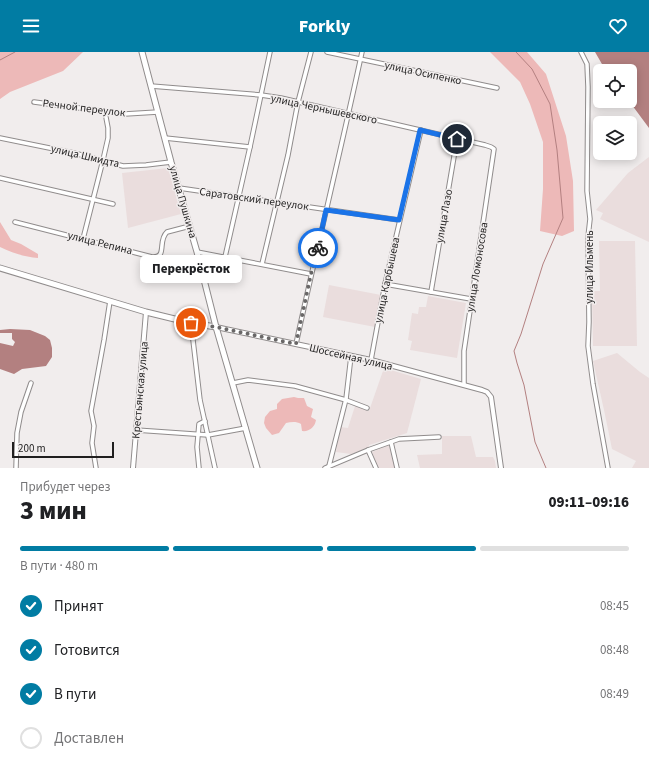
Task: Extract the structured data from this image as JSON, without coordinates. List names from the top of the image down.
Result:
{
  "streets": {
    "main road": ["улица Пушкина", "Шоссейная улица"],
    "street": [
      "улица Осипенко",
      "Речной переулок",
      "улица Чернышевского",
      "улица Шмидта",
      "Саратовский переулок",
      "улица Лазо",
      "улица Репина",
      "улица Ломоносова",
      "улица Ильмень",
      "улица Карбышева",
      "Крестьянская улица"
    ]
  },
  "crossings": [
    ["Речной переулок", "улица Пушкина"],
    ["улица Чернышевского", "улица Пушкина"],
    ["улица Чернышевского", "улица Лазо"],
    ["улица Чернышевского", "улица Ломоносова"],
    ["улица Чернышевского", "улица Карбышева"],
    ["улица Шмидта", "улица Пушкина"],
    ["Саратовский переулок", "улица Пушкина"],
    ["Саратовский переулок", "улица Карбышева"],
    ["улица Пушкина", "улица Репина"],
    ["улица Пушкина", "Шоссейная улица"],
    ["улица Ломоносова", "Шоссейная улица"],
    ["улица Карбышева", "Шоссейная улица"],
    ["Шоссейная улица", "Крестьянская улица"]
  ],
  "places": ["Перекрёсток"],
  "scale_bar": "200 m",
  "page": {
    "header": "Forkly",
    "bubble": "Перекрёсток",
    "scale": "200 m",
    "heading": ["3 мин", "Прибудет через", "09:11–09:16"],
    "bar": "В пути · 480 m",
    "list": [
      ["Принят", "08:45"],
      ["Готовится", "08:48"],
      ["В пути", "08:49"],
      "Доставлен"
    ]
  }
}
